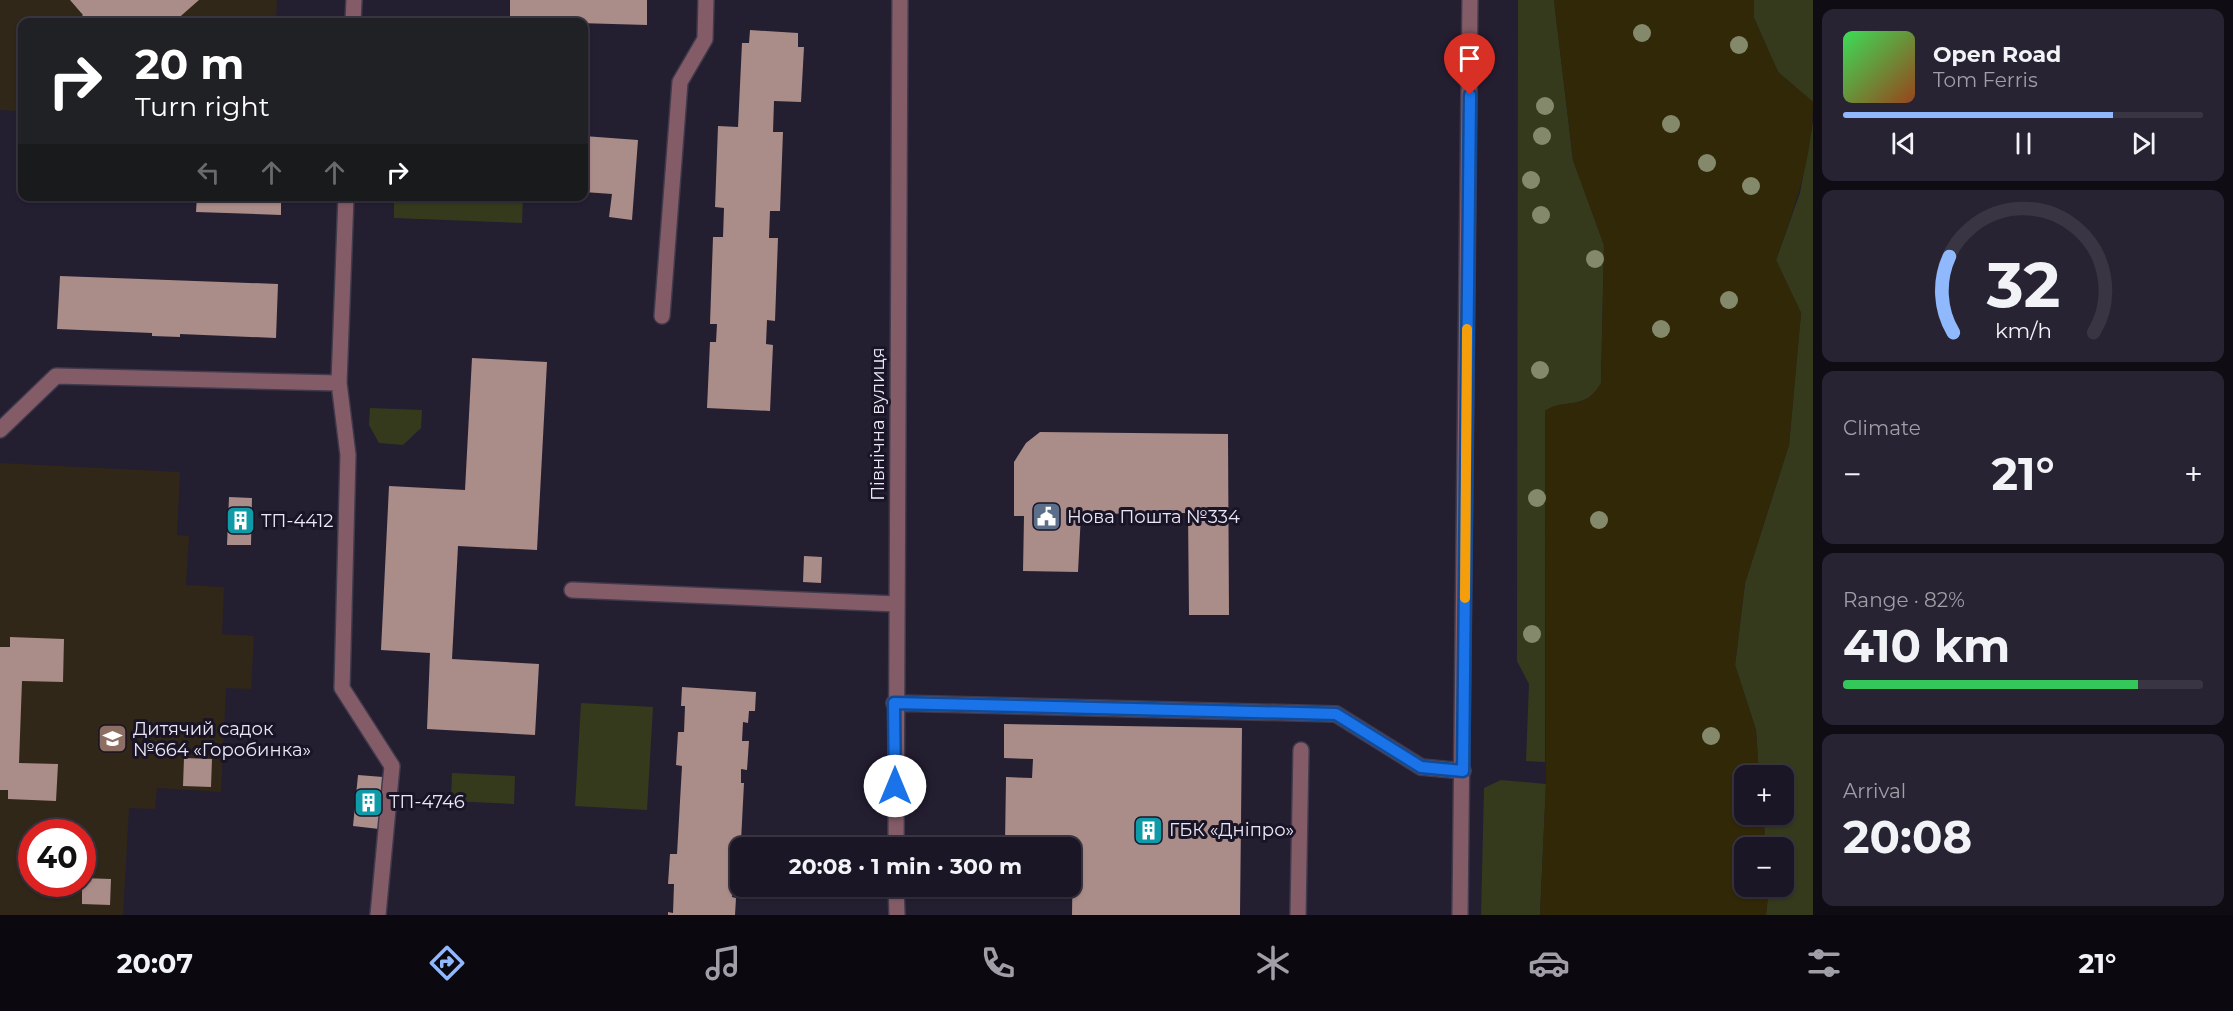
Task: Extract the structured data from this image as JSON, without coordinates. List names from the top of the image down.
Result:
{
  "streets": {
    "street": ["Північна вулиця"]
  },
  "places": {
    "public building": ["Нова Пошта №334"],
    "building": ["ТП-4412", "ТП-4746", "ГБК «Дніпро»"],
    "school or university": ["Дитячий садок №664 «Горобинка»"]
  },
  "page": {
    "turn": ["20 m", "Turn right"],
    "song": ["Open Road", "Tom Ferris"],
    "tile": [
      "Climate",
      ["Range · 82%", "410 km"],
      ["Arrival", "20:08"]
    ],
    "heat": ["−", "21°", "+"],
    "map_buttons": ["+", "−"],
    "limit": "40",
    "trip": "20:08 · 1 min · 300 m",
    "tabs": ["20:07", "21°"],
    "gauge": ["32", "km/h"]
  }
}
